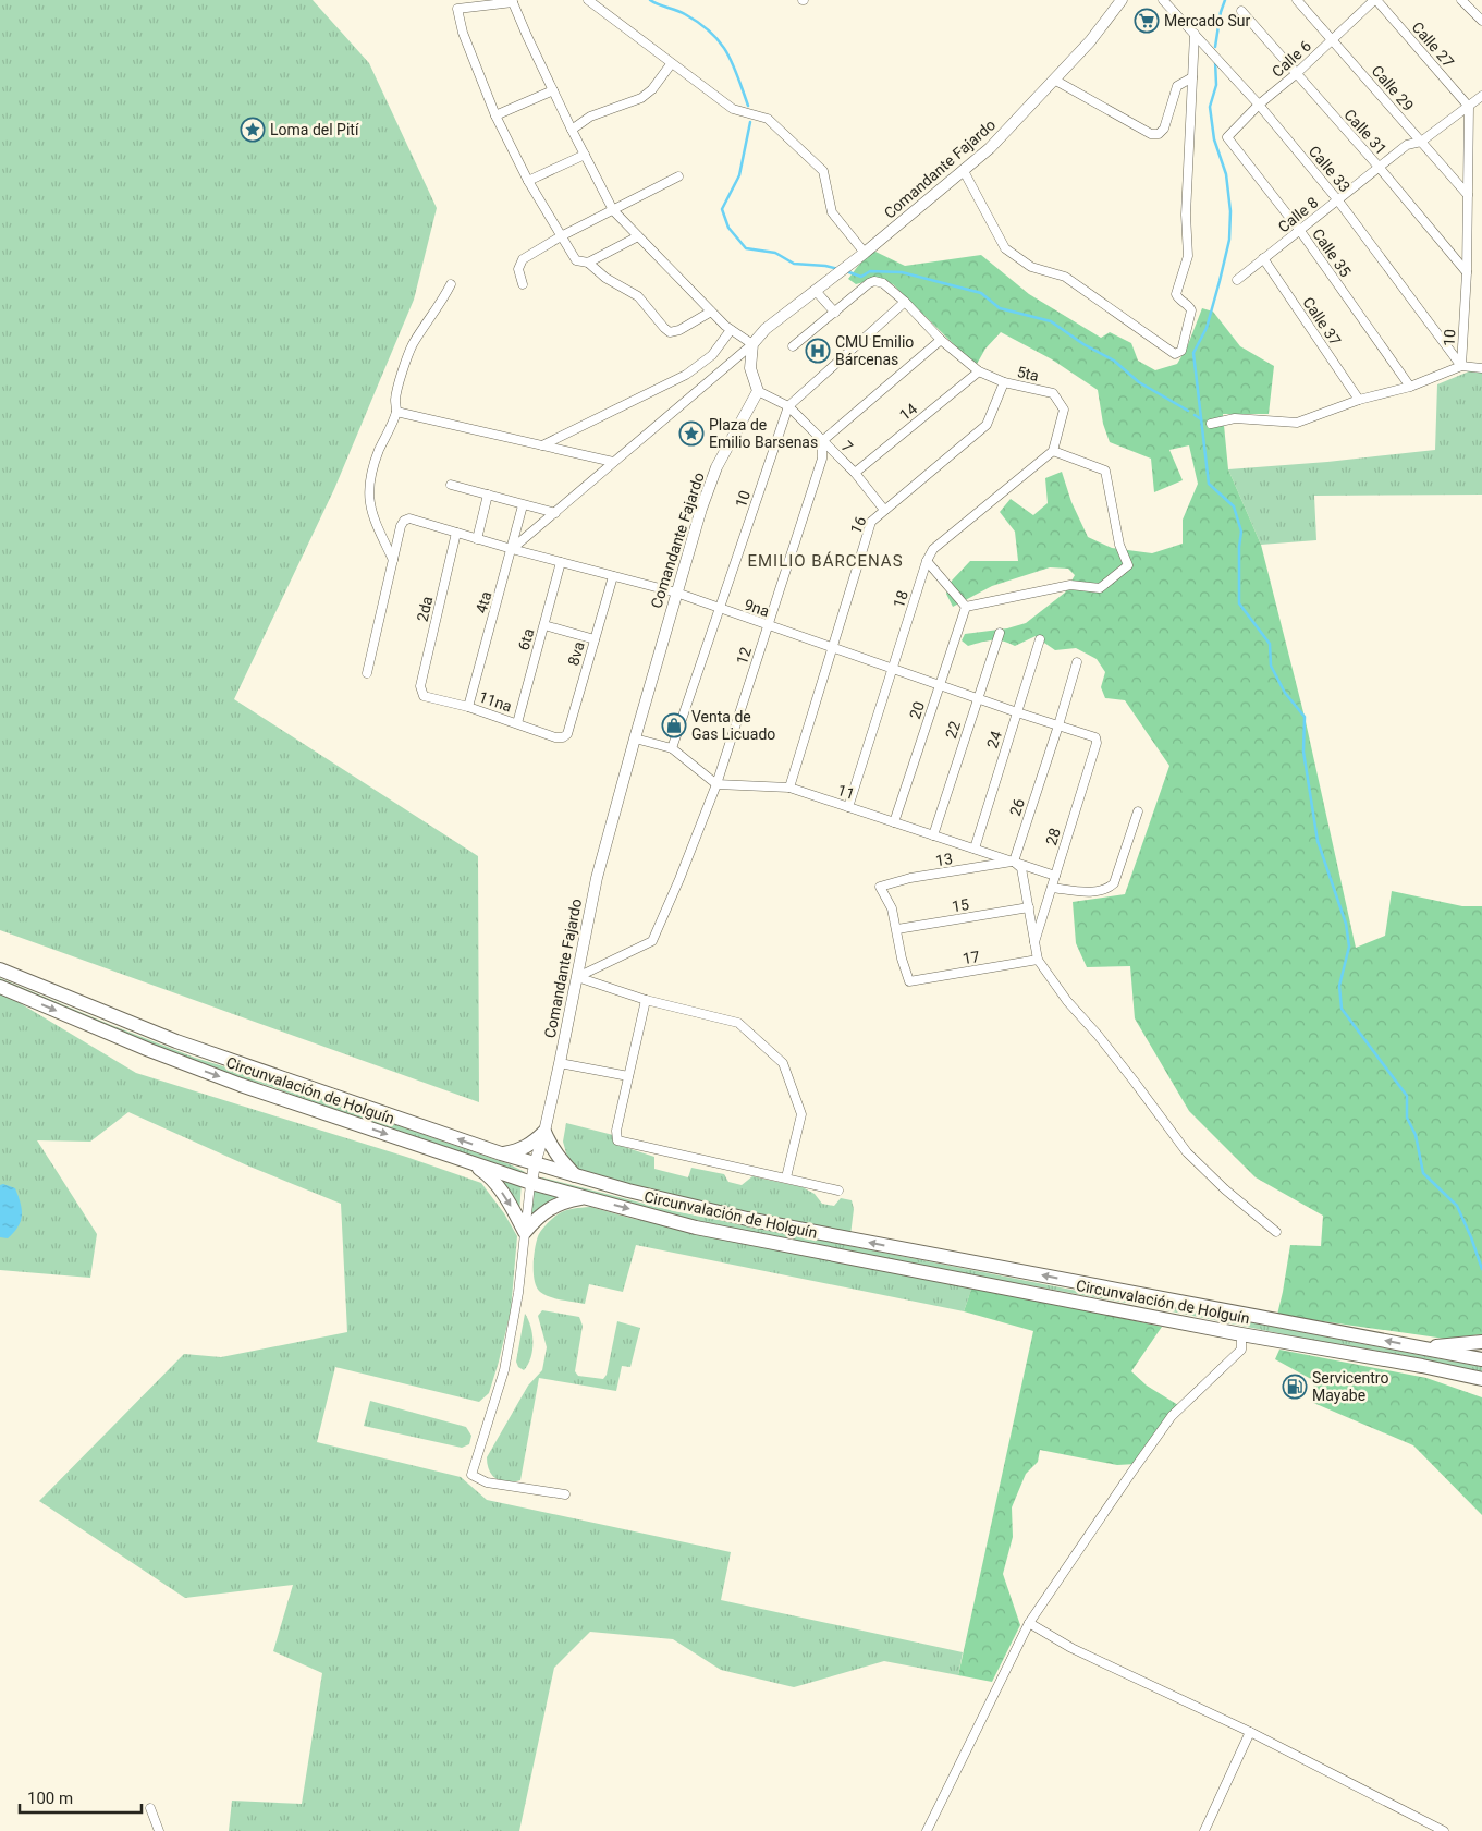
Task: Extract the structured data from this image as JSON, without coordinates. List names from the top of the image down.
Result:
{
  "streets": {
    "highway": ["Circunvalación de Holguín"],
    "street": [
      "Calle 27",
      "Calle 6",
      "Calle 29",
      "Calle 31",
      "Comandante Fajardo",
      "Calle 33",
      "Calle 8",
      "Calle 35",
      "Calle 37",
      "10",
      "5ta",
      "14",
      "7",
      "16",
      "18",
      "4ta",
      "9na",
      "2da",
      "6ta",
      "8va",
      "12",
      "11na",
      "20",
      "22",
      "24",
      "11",
      "26",
      "28",
      "13",
      "15",
      "17"
    ]
  },
  "crossings": [
    ["Calle 27", "Calle 6"],
    ["Calle 27", "Calle 8"],
    ["Calle 27", "10"],
    ["Calle 6", "Calle 29"],
    ["Calle 6", "Calle 31"],
    ["Calle 6", "Calle 33"],
    ["Calle 6", "Calle 35"],
    ["Calle 29", "Calle 8"],
    ["Calle 29", "10"],
    ["Calle 31", "Calle 8"],
    ["Calle 31", "10"],
    ["Comandante Fajardo", "7"],
    ["Comandante Fajardo", "9na"],
    ["Comandante Fajardo", "12"],
    ["Comandante Fajardo", "Circunvalación de Holguín"],
    ["Calle 33", "Calle 8"],
    ["Calle 33", "10"],
    ["Calle 8", "Calle 35"],
    ["Calle 8", "Calle 37"],
    ["Calle 8", "10"],
    ["Calle 35", "10"],
    ["Calle 37", "10"],
    ["10", "5ta"],
    ["10", "7"],
    ["10", "9na"],
    ["5ta", "14"],
    ["5ta", "16"],
    ["5ta", "18"],
    ["14", "7"],
    ["7", "16"],
    ["7", "12"],
    ["16", "9na"],
    ["16", "11"],
    ["18", "9na"],
    ["18", "11"],
    ["4ta", "9na"],
    ["4ta", "11na"],
    ["9na", "2da"],
    ["9na", "6ta"],
    ["9na", "8va"],
    ["9na", "12"],
    ["9na", "20"],
    ["9na", "22"],
    ["9na", "24"],
    ["9na", "26"],
    ["9na", "28"],
    ["2da", "11na"],
    ["6ta", "11na"],
    ["8va", "11na"],
    ["12", "11"],
    ["20", "11"],
    ["22", "11"],
    ["24", "11"],
    ["11", "26"],
    ["11", "28"],
    ["11", "13"],
    ["26", "13"],
    ["13", "15"],
    ["13", "17"],
    ["15", "17"]
  ],
  "districts": ["EMILIO BÁRCENAS"],
  "places": {
    "supermarket": ["Mercado Sur"],
    "place": ["Loma del Pití", "Plaza de Emilio Barsenas"],
    "hospital": ["CMU Emilio Bárcenas"],
    "shop": ["Venta de Gas Licuado"],
    "fuel station": ["Servicentro Mayabe"]
  },
  "scale_bar": "100 m"
}
